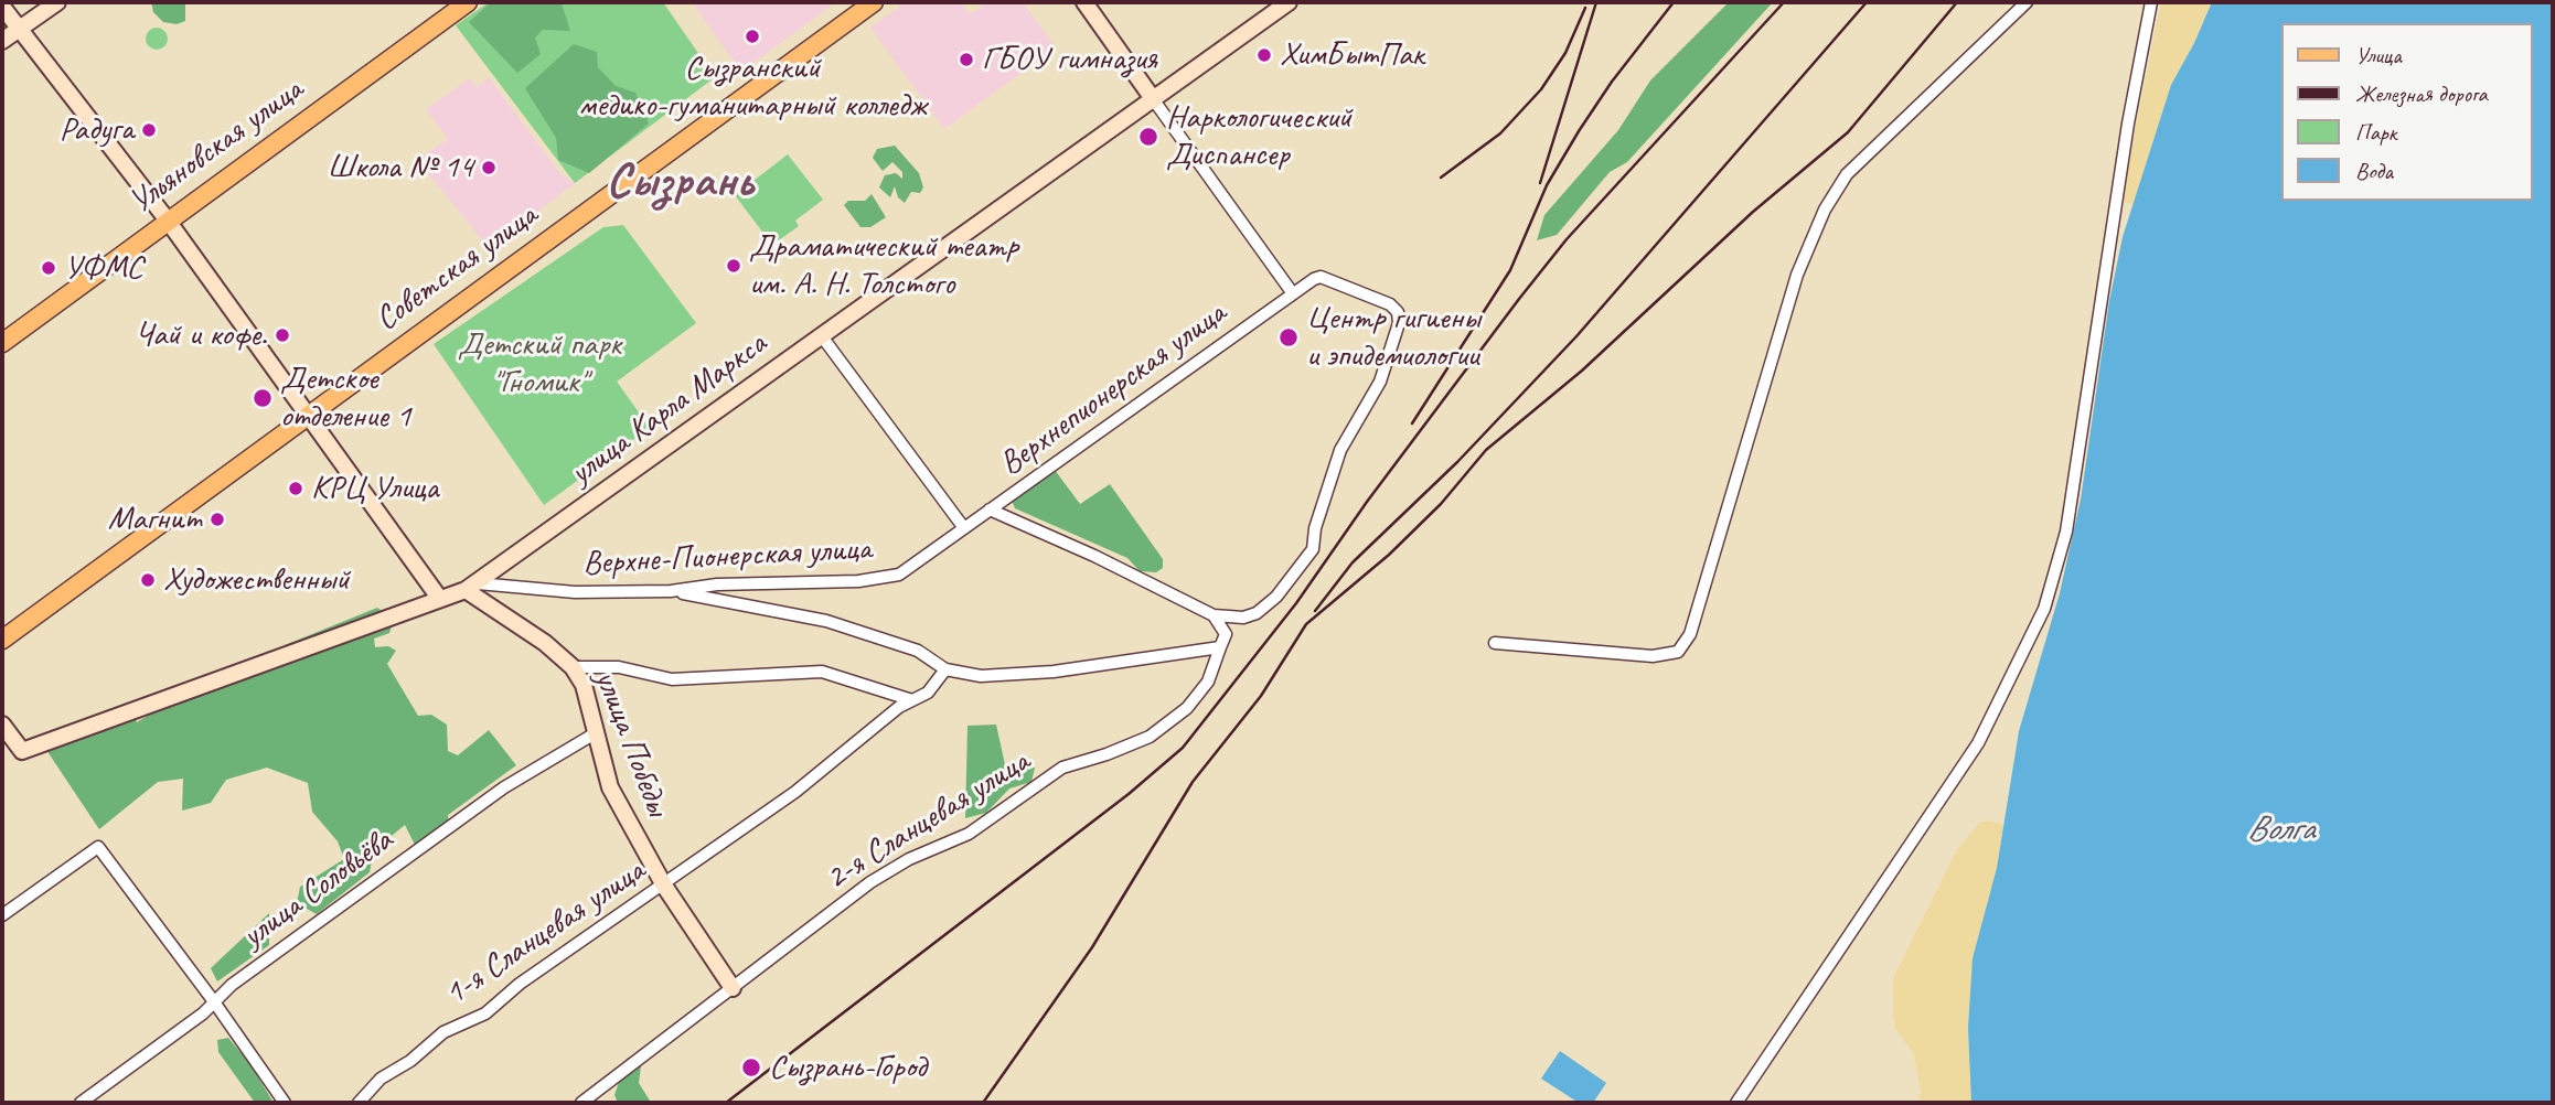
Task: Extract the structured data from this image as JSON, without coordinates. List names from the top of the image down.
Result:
{
  "streets": {
    "main road": ["Ульяновская улица", "Советская улица"],
    "street": [
      "Верхнепионерская улица",
      "улица Карла Маркса",
      "Верхне-Пионерская улица",
      "улица Победы",
      "2-я Сланцевая улица",
      "улица Соловьёва",
      "1-я Сланцевая улица"
    ]
  },
  "crossings": [
    ["Верхнепионерская улица", "Верхне-Пионерская улица"],
    ["Верхнепионерская улица", "2-я Сланцевая улица"],
    ["улица Карла Маркса", "Верхне-Пионерская улица"],
    ["улица Карла Маркса", "улица Победы"],
    ["Верхне-Пионерская улица", "улица Победы"],
    ["улица Победы", "2-я Сланцевая улица"],
    ["улица Победы", "улица Соловьёва"],
    ["улица Победы", "1-я Сланцевая улица"]
  ],
  "districts": ["Сызрань"],
  "water": ["Волга"],
  "parks": ["Детский парк \"Гномик\""],
  "places": [
    "Сызранский медико-гуманитарный колледж",
    "ХимБытПак",
    "ГБОУ гимназия",
    "Радуга",
    "Наркологический Диспансер",
    "Школа № 14",
    "Драматический театр им. А. Н. Толстого",
    "УФМС",
    "Чай и кофе.",
    "Центр гигиены и эпидемиологии",
    "Детское отделение 1",
    "КРЦ Улица",
    "Магнит",
    "Художественный",
    "Сызрань-Город"
  ],
  "legend": [
    "Улица",
    "Железная дорога",
    "Парк",
    "Вода"
  ]
}
